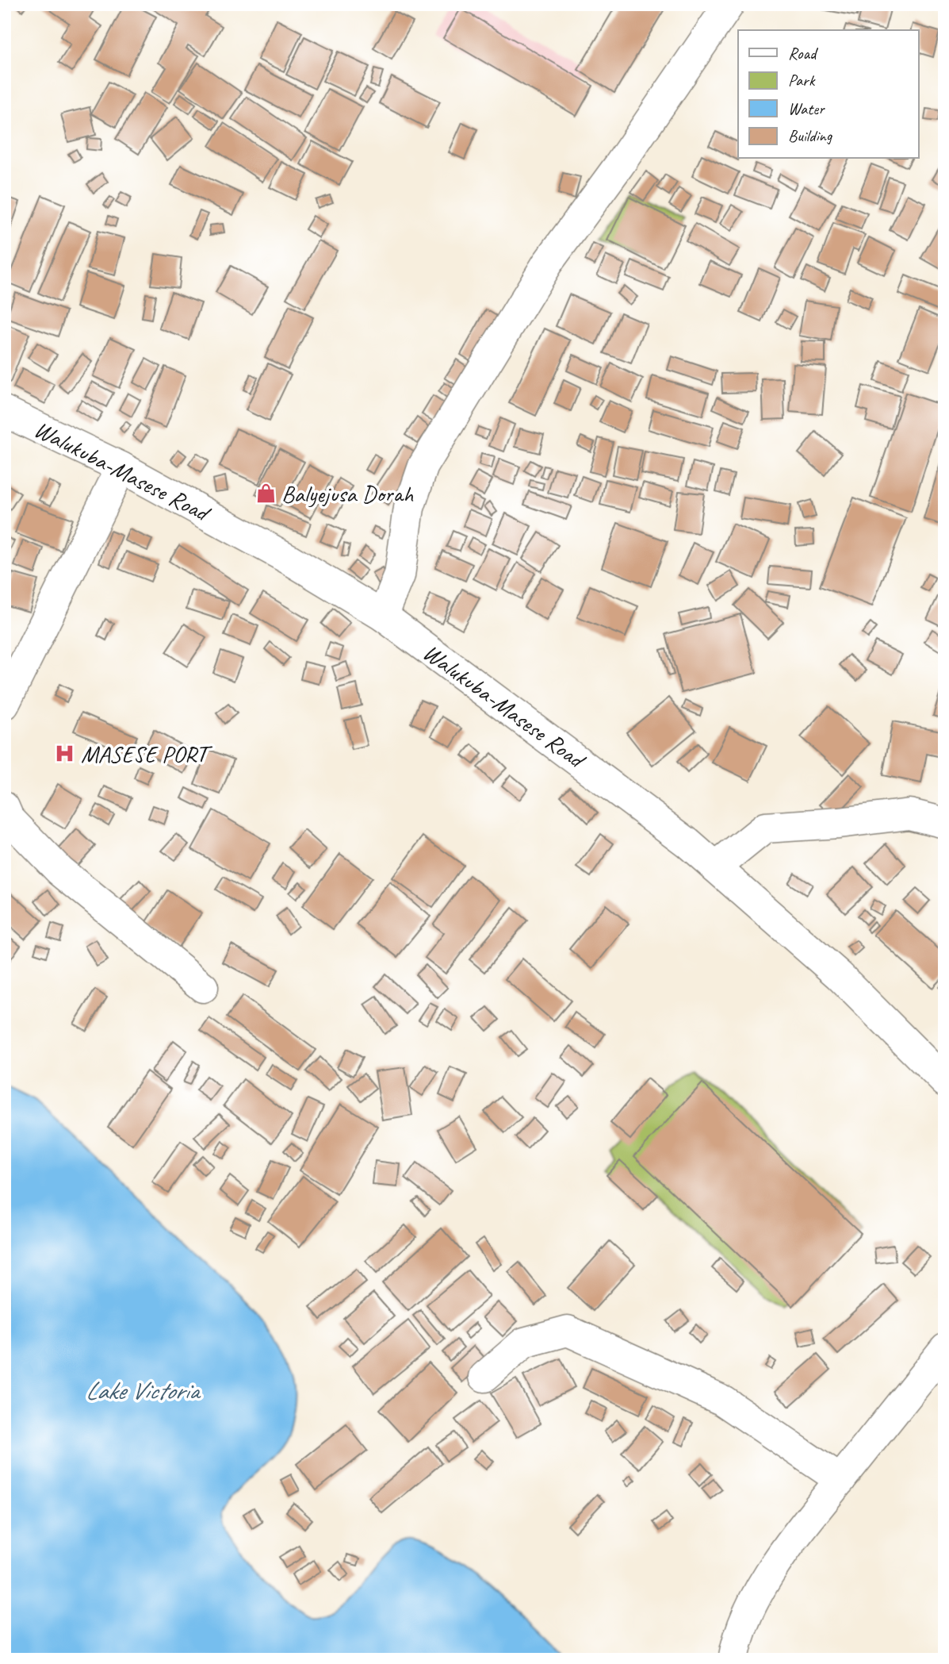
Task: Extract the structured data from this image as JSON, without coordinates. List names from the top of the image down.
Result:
{
  "streets": {
    "street": ["Walukuba-Masese Road"]
  },
  "water": ["Lake Victoria"],
  "places": {
    "shop": ["Balyejusa Dorah"],
    "hospital": ["MASESE PORT"]
  },
  "legend": [
    "Road",
    "Park",
    "Water",
    "Building"
  ]
}
